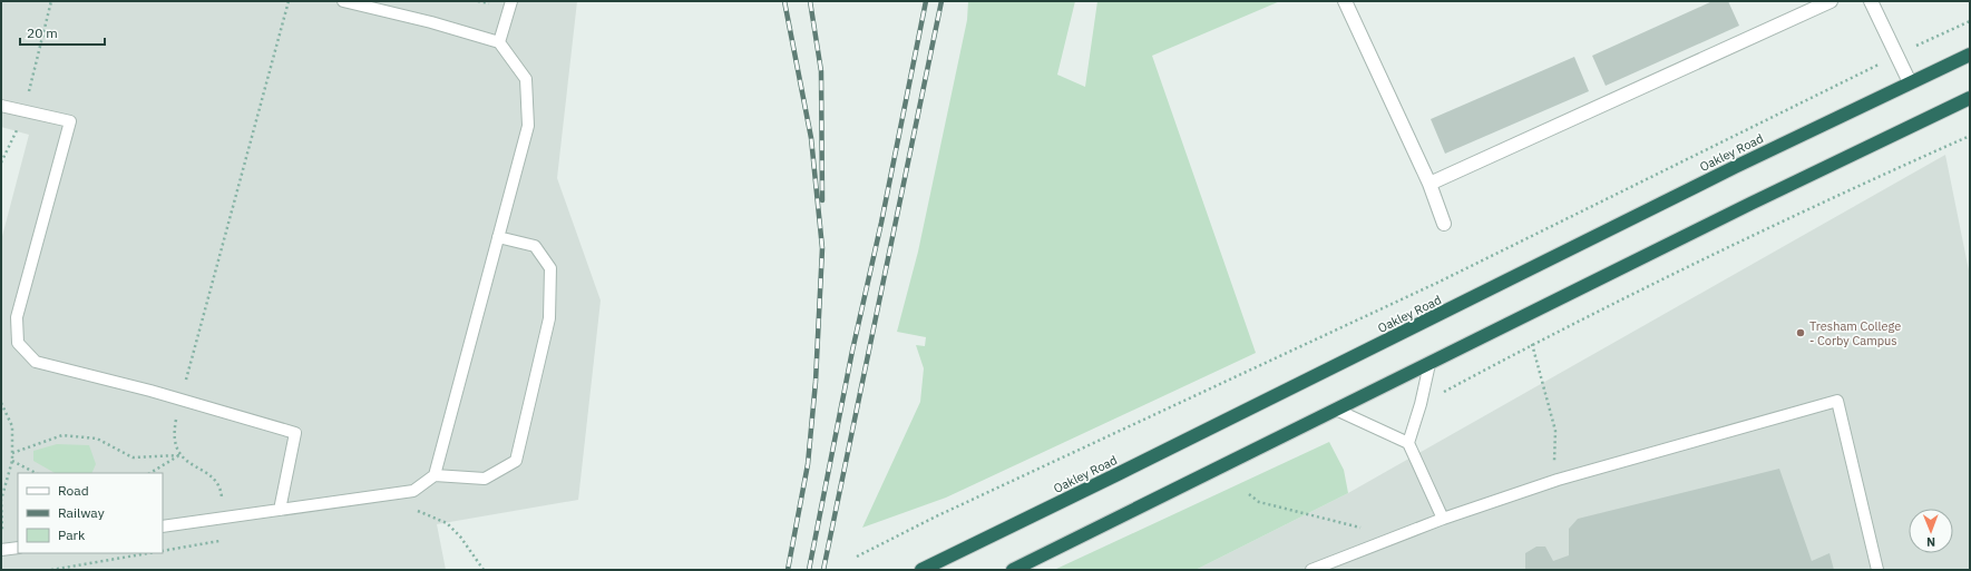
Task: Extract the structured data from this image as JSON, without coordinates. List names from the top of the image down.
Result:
{
  "streets": {
    "highway": ["Oakley Road"]
  },
  "places": ["Tresham College - Corby Campus"],
  "legend": ["Road", "Railway", "Park"],
  "scale_bar": "20 m",
  "north": "bottom"
}
